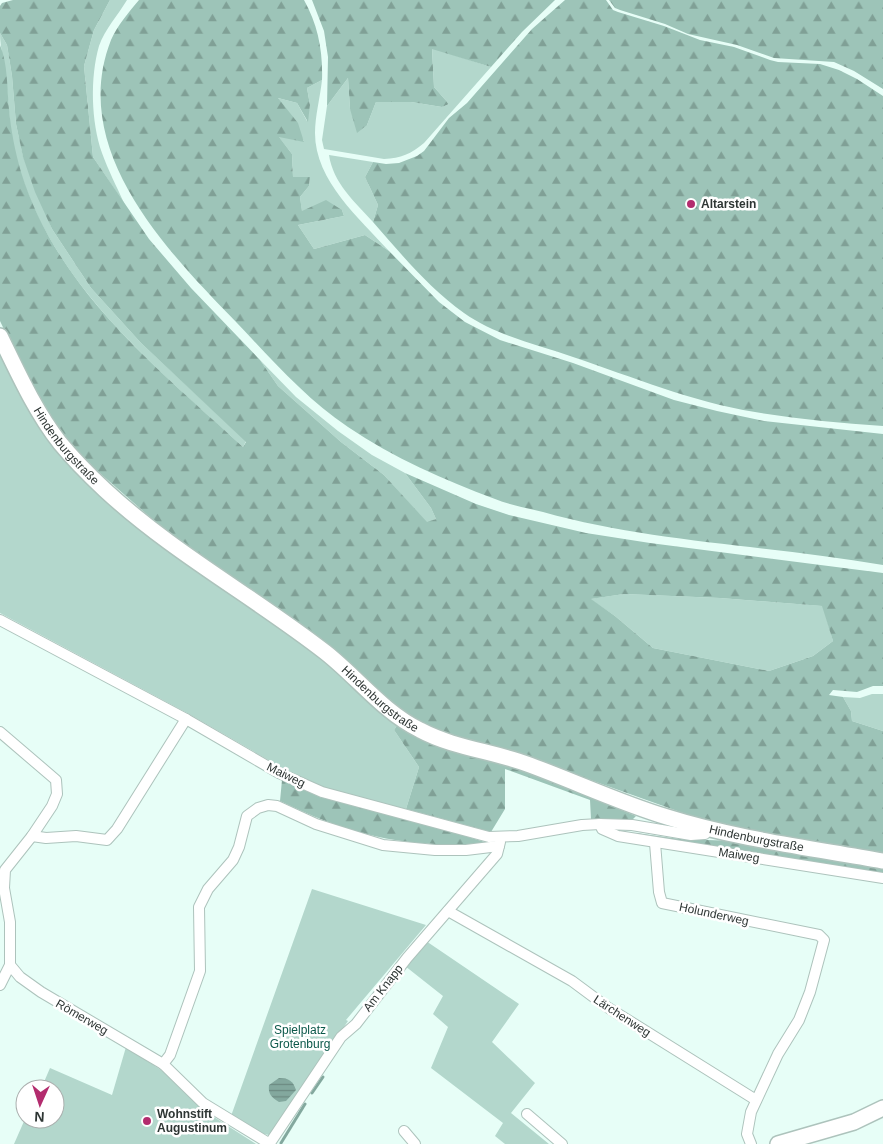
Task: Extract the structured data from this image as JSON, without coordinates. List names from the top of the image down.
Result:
{
  "streets": {
    "main road": ["Hindenburgstraße"],
    "street": [
      "Maiweg",
      "Holunderweg",
      "Am Knapp",
      "Lärchenweg",
      "Römerweg"
    ]
  },
  "crossings": [
    ["Hindenburgstraße", "Maiweg"],
    ["Maiweg", "Holunderweg"],
    ["Maiweg", "Am Knapp"],
    ["Holunderweg", "Lärchenweg"],
    ["Am Knapp", "Lärchenweg"],
    ["Am Knapp", "Römerweg"]
  ],
  "parks": ["Spielplatz Grotenburg"],
  "places": ["Altarstein", "Wohnstift Augustinum"],
  "north": "bottom"
}
